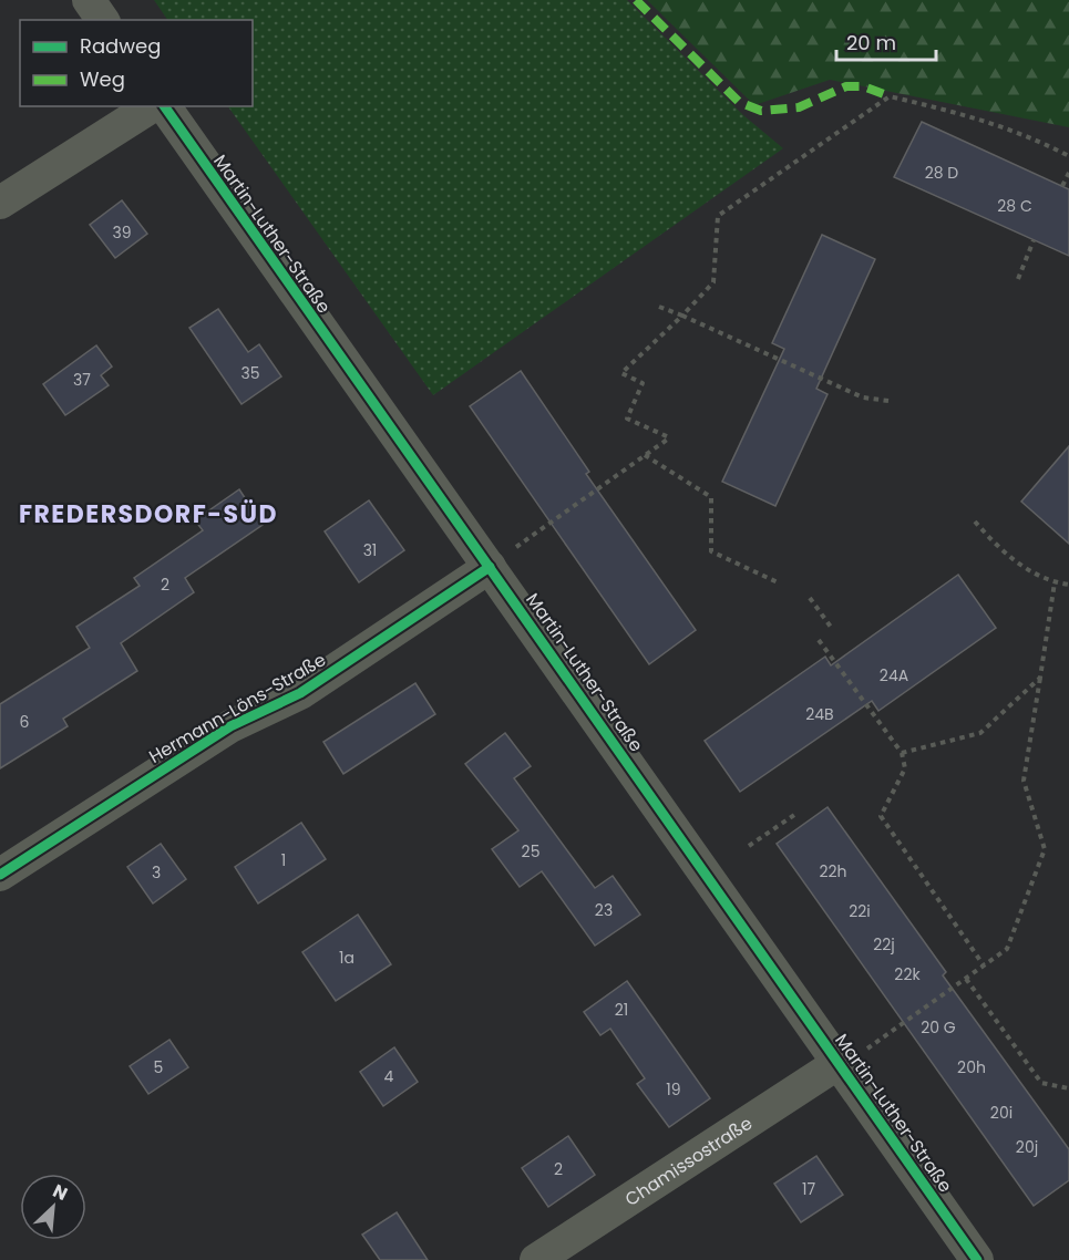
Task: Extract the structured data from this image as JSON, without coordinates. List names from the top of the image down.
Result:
{
  "streets": {
    "street": ["Martin-Luther-Straße", "Hermann-Löns-Straße", "Chamissostraße"]
  },
  "crossings": [
    ["Martin-Luther-Straße", "Hermann-Löns-Straße"],
    ["Martin-Luther-Straße", "Chamissostraße"]
  ],
  "districts": ["FREDERSDORF-SÜD"],
  "house_numbers": [
    "28 D",
    "28 C",
    "39",
    "35",
    "37",
    "31",
    "2",
    "24A",
    "24B",
    "6",
    "25",
    "1",
    "22h",
    "3",
    "23",
    "22i",
    "22j",
    "1a",
    "22k",
    "21",
    "20 G",
    "5",
    "20h",
    "4",
    "19",
    "20i",
    "20j",
    "2",
    "17"
  ],
  "legend": ["Radweg", "Weg"],
  "scale_bar": "20 m",
  "north": "top right"
}
